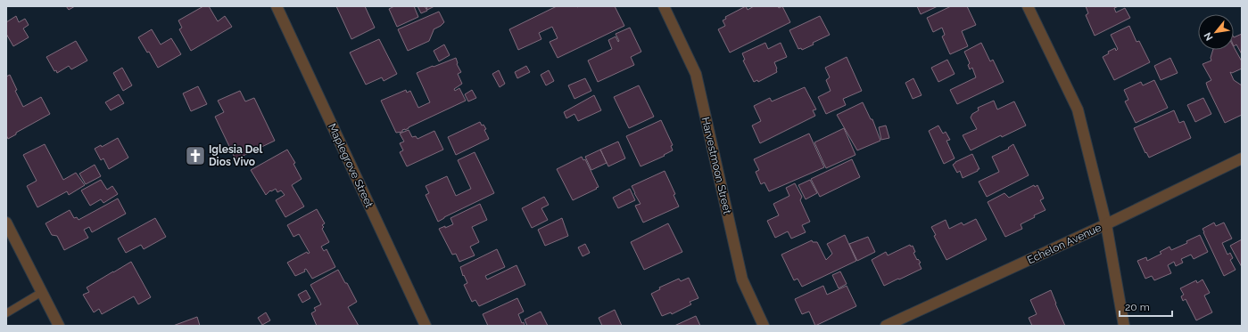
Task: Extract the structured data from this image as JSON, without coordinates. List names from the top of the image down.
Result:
{
  "streets": {
    "street": ["Maplegrove Street", "Harvestmoon Street", "Echelon Avenue"]
  },
  "places": {
    "church": ["Iglesia Del Dios Vivo"]
  },
  "scale_bar": "20 m",
  "north": "bottom left"
}
